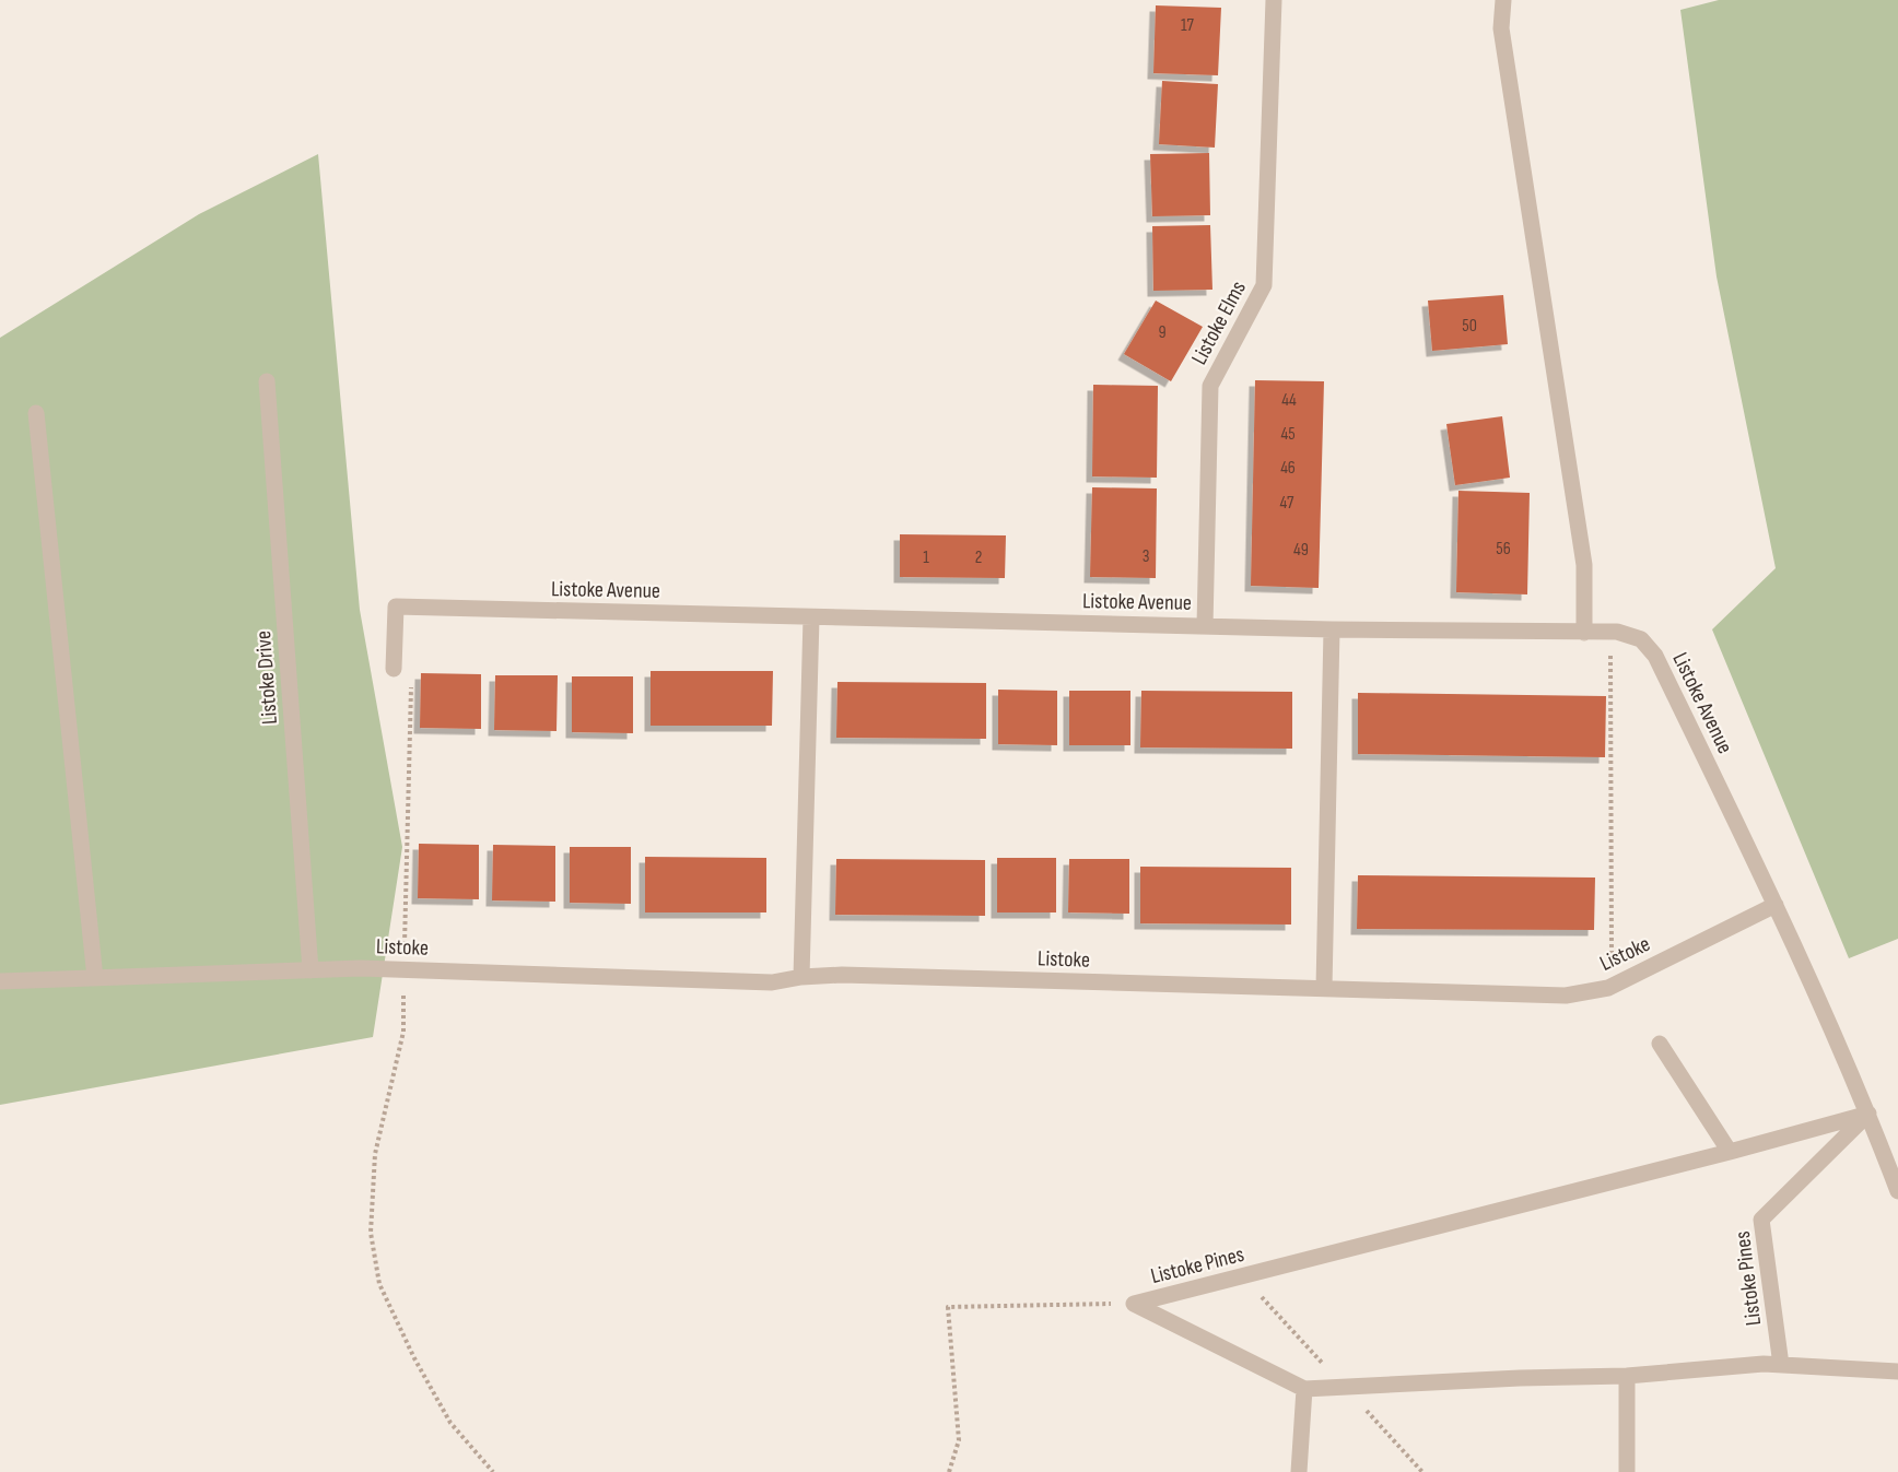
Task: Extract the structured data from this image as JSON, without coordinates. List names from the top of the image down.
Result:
{
  "streets": {
    "street": [
      "Listoke Elms",
      "Listoke Avenue",
      "Listoke Drive",
      "Listoke",
      "Listoke Pines"
    ]
  },
  "crossings": [
    ["Listoke Elms", "Listoke Avenue"],
    ["Listoke Avenue", "Listoke"],
    ["Listoke Drive", "Listoke"]
  ],
  "house_numbers": [
    "17",
    "50",
    "9",
    "44",
    "45",
    "46",
    "47",
    "56",
    "49",
    "3",
    "1",
    "2"
  ]
}
